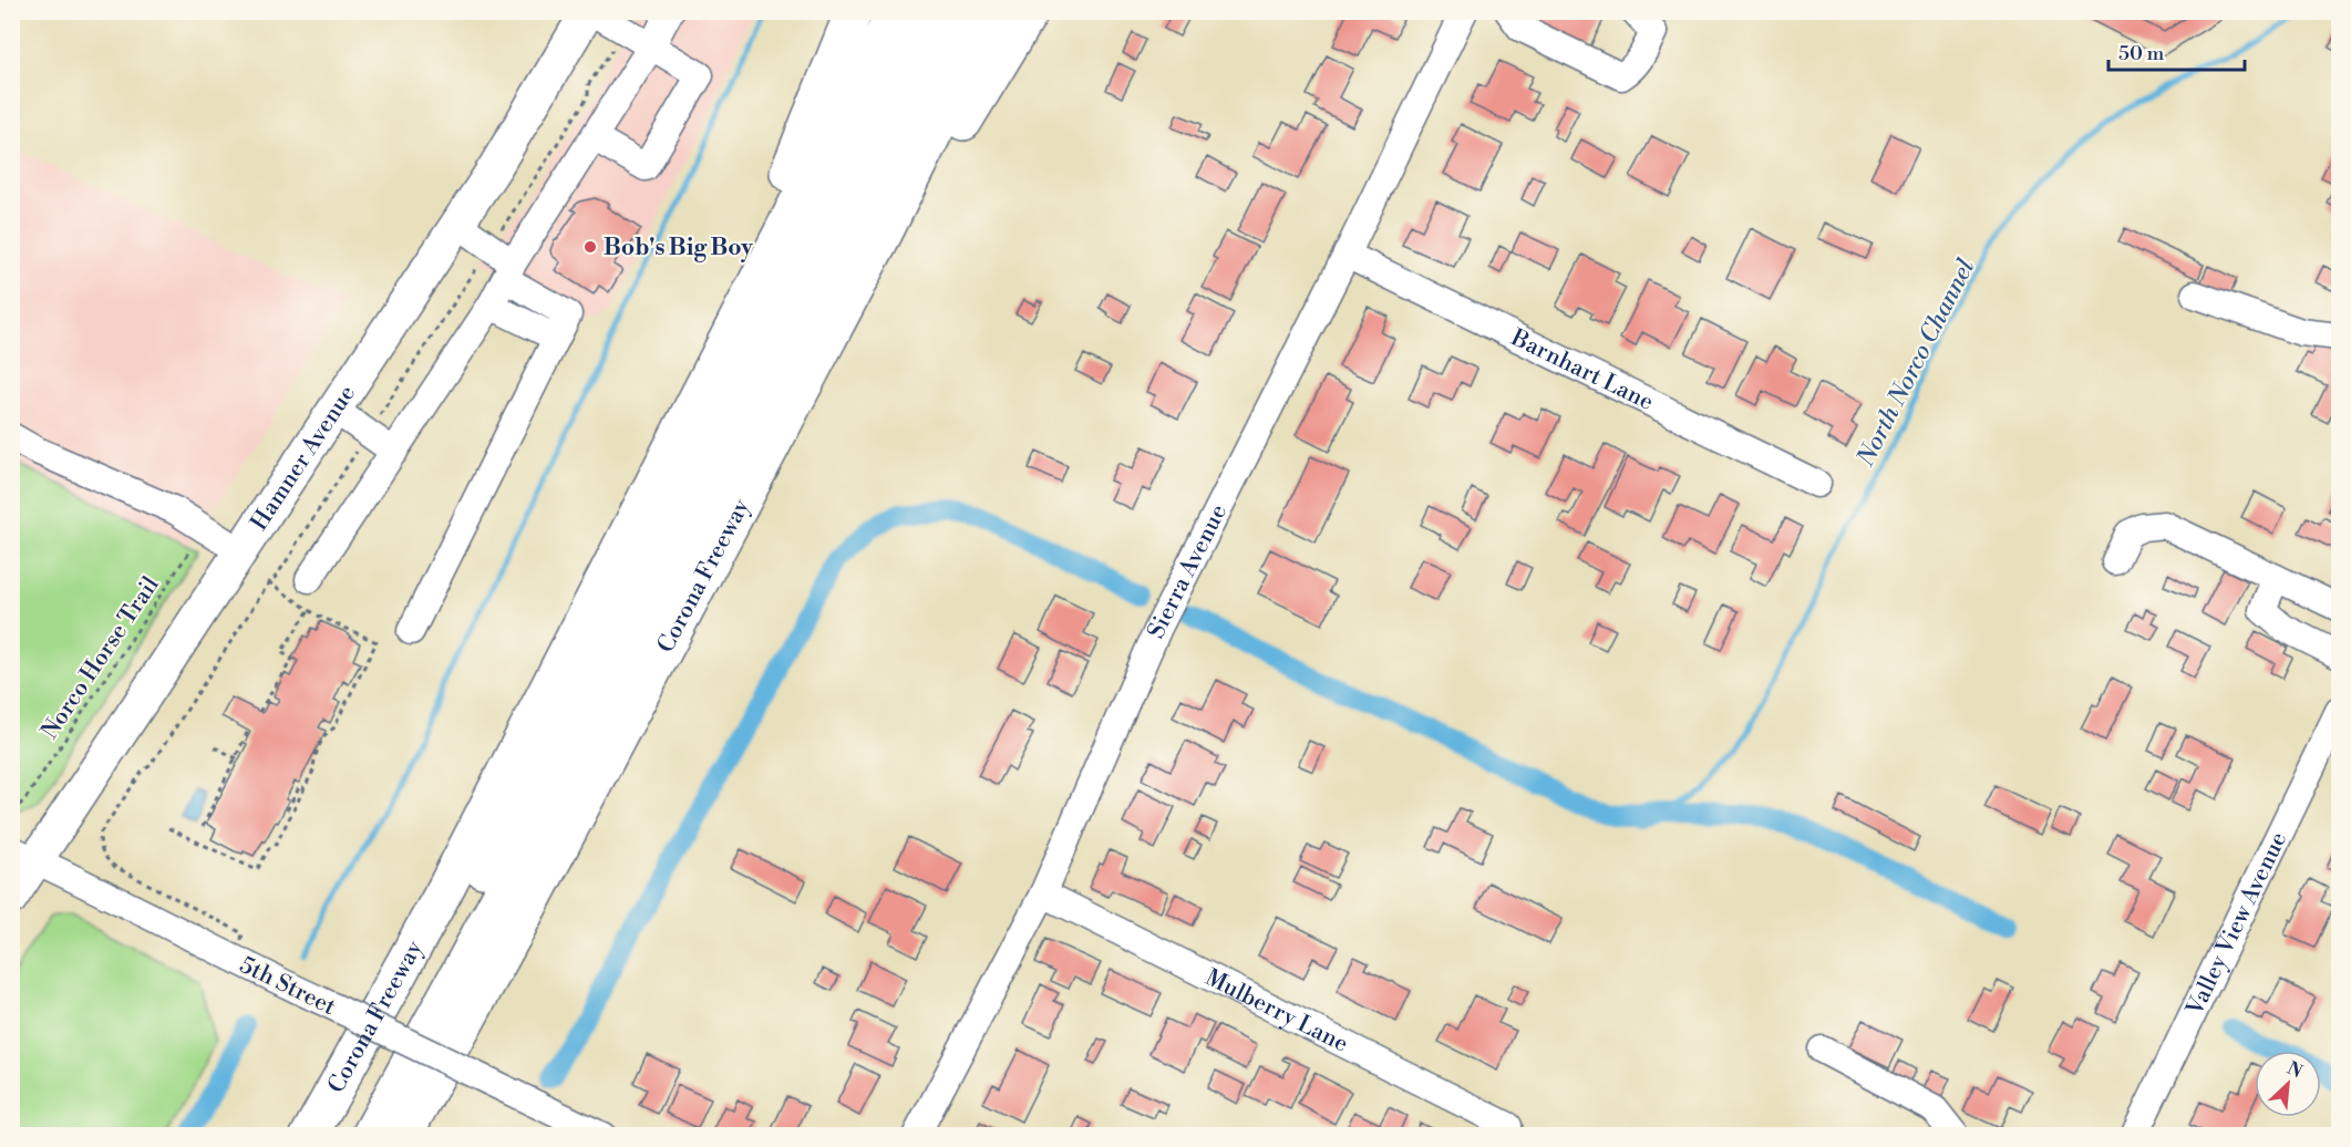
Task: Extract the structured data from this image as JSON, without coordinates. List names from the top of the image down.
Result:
{
  "streets": {
    "highway": ["Corona Freeway"],
    "main road": ["Hamner Avenue"],
    "street": [
      "Barnhart Lane",
      "Sierra Avenue",
      "Valley View Avenue",
      "5th Street",
      "Mulberry Lane"
    ],
    "path": ["Norco Horse Trail"]
  },
  "crossings": [
    ["Barnhart Lane", "Sierra Avenue"],
    ["Hamner Avenue", "5th Street"],
    ["Sierra Avenue", "Mulberry Lane"]
  ],
  "water": ["North Norco Channel"],
  "places": ["Bob's Big Boy"],
  "scale_bar": "50 m",
  "north": "top right"
}
